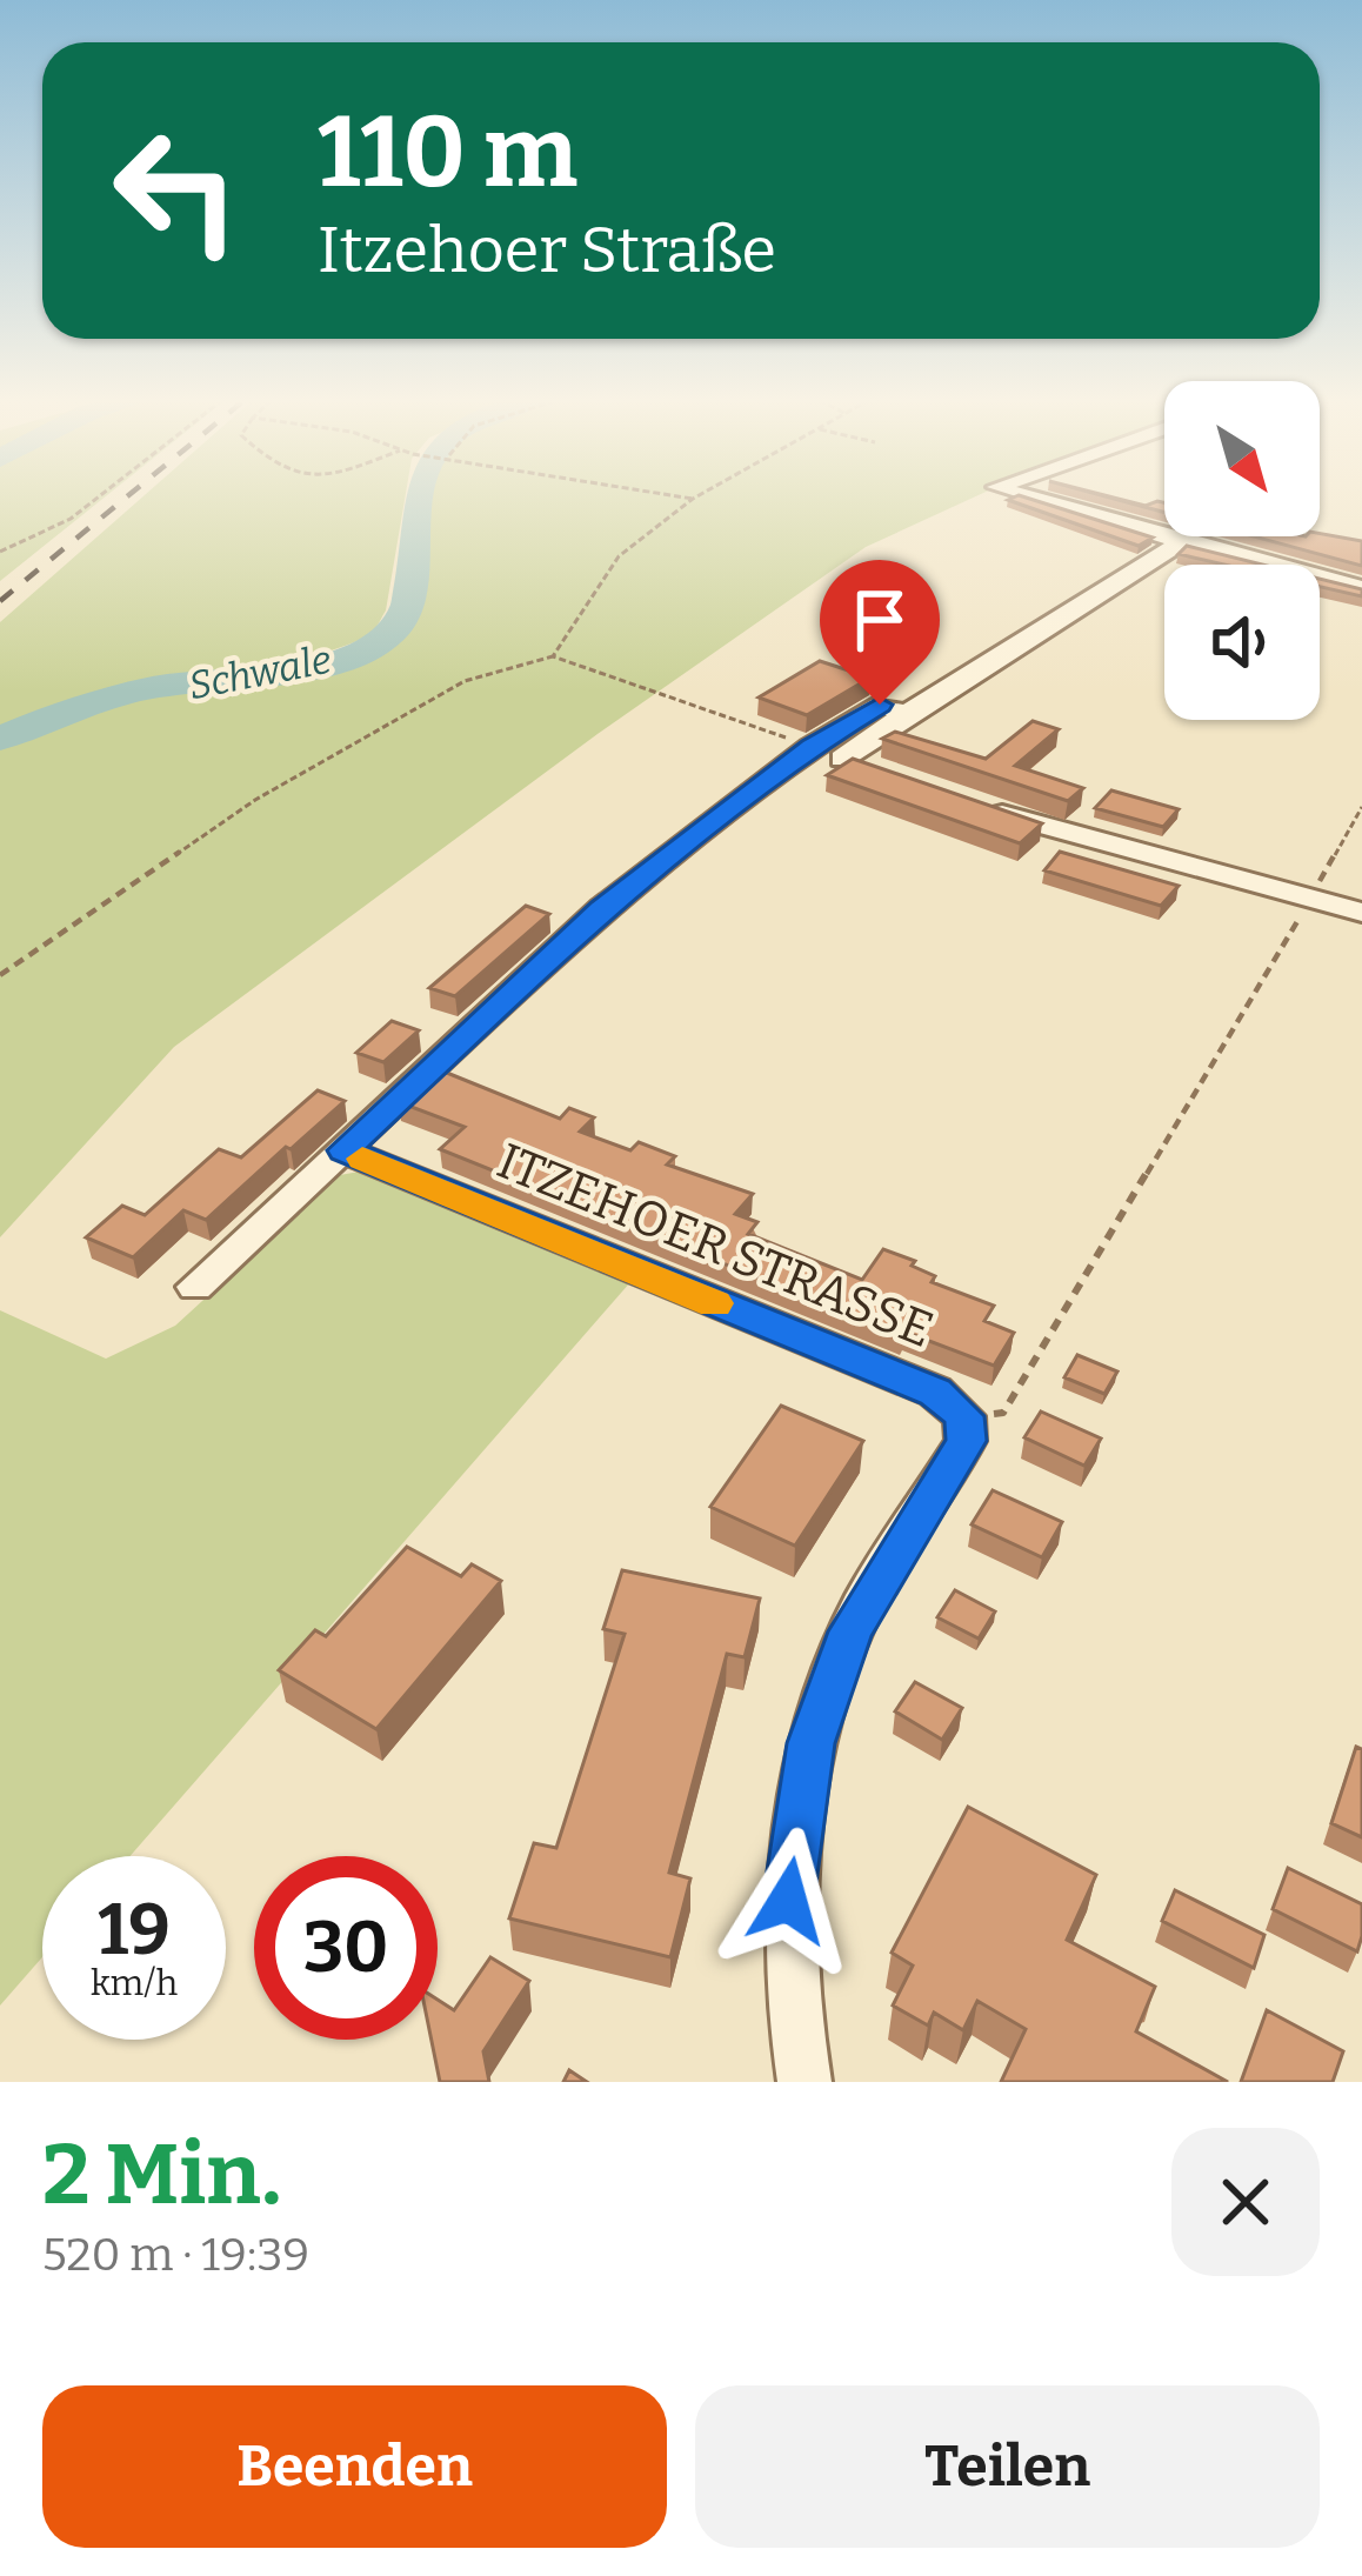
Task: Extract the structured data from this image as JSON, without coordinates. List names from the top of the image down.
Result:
{
  "streets": {
    "street": ["ITZEHOER STRASSE"]
  },
  "water": ["Schwale"],
  "north": "bottom right",
  "page": {
    "turn": ["110 m", "Itzehoer Straße"],
    "speed": "19 km/h",
    "limit": "30",
    "heading": ["2 Min.", "520 m · 19:39"],
    "buttons": ["Beenden", "Teilen"]
  }
}
